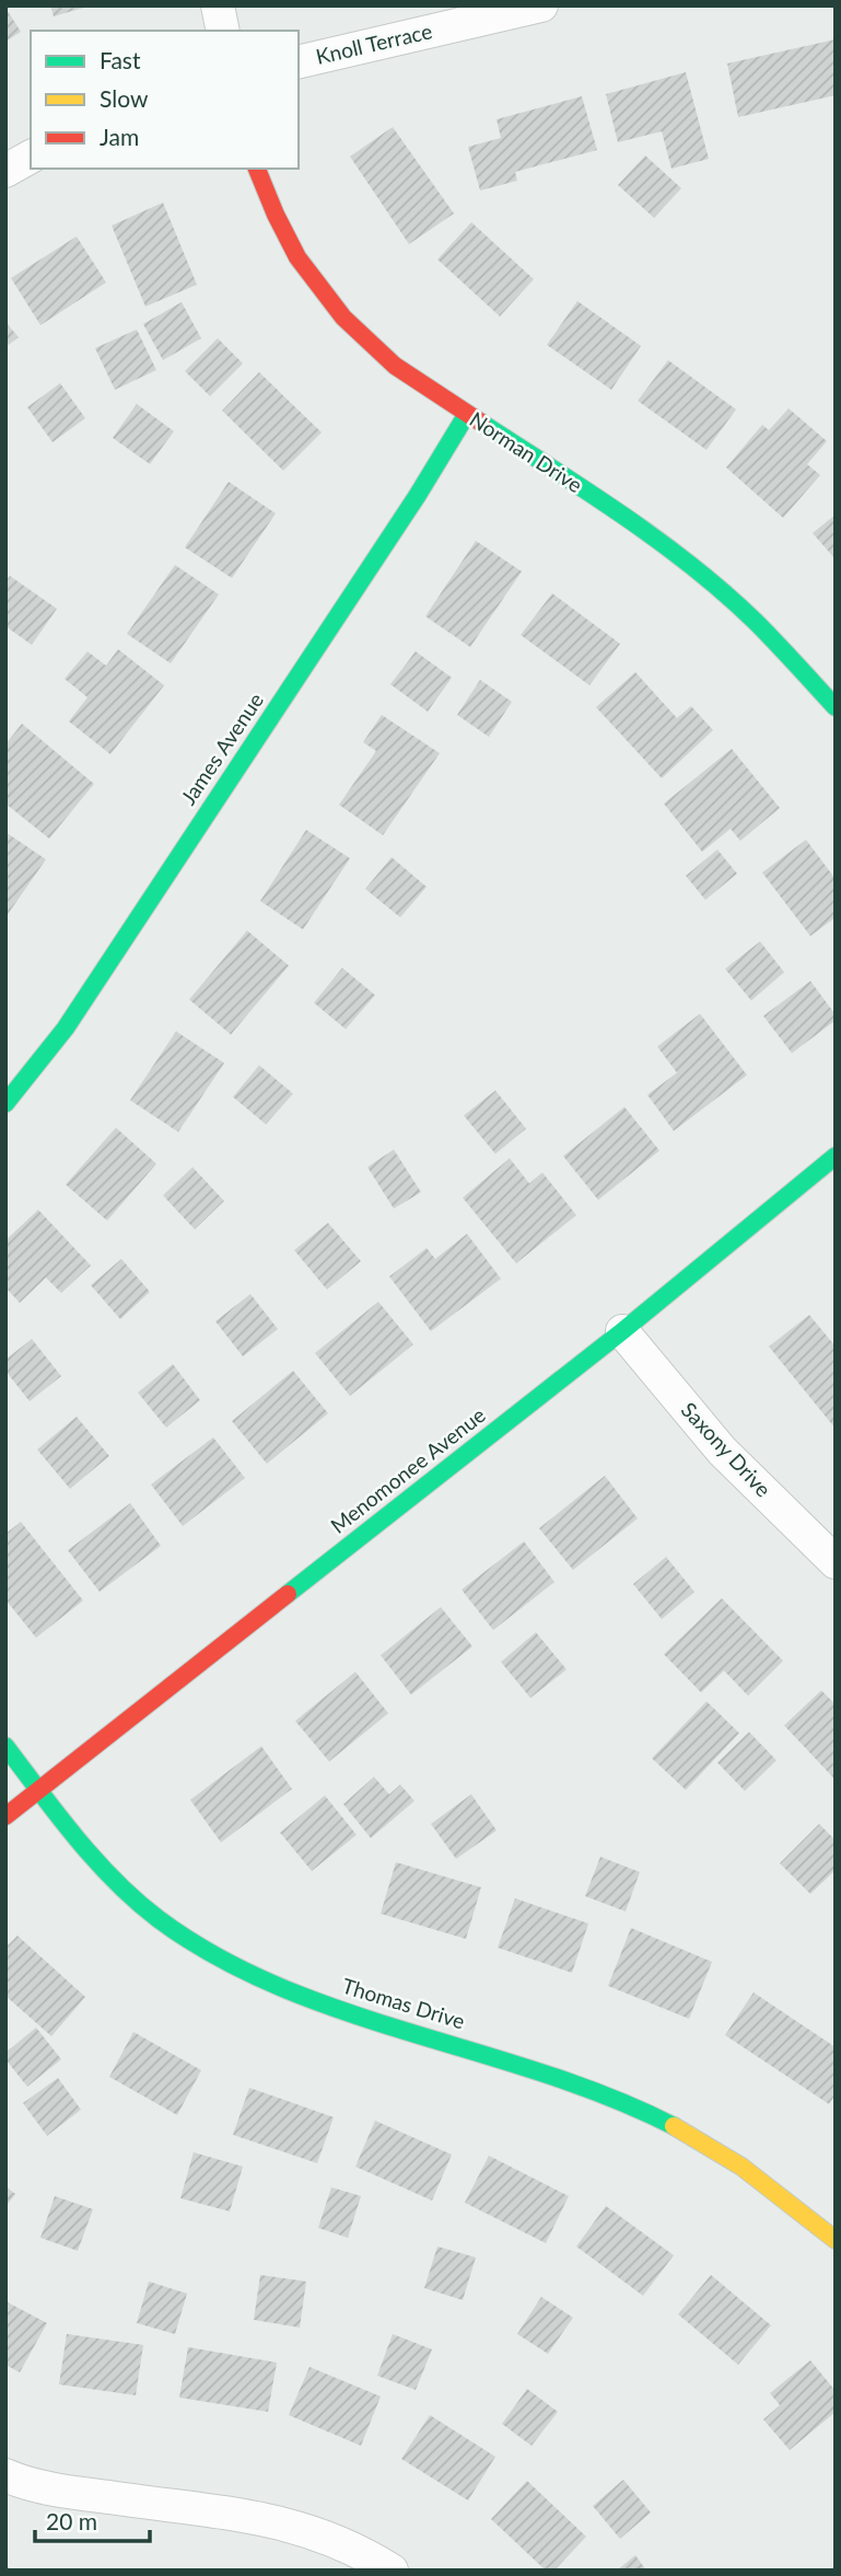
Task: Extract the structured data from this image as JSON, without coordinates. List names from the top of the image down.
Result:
{
  "streets": {
    "street": [
      "Knoll Terrace",
      "Norman Drive",
      "James Avenue",
      "Saxony Drive",
      "Menomonee Avenue",
      "Thomas Drive"
    ]
  },
  "crossings": [
    ["Norman Drive", "James Avenue"],
    ["Saxony Drive", "Menomonee Avenue"],
    ["Menomonee Avenue", "Thomas Drive"]
  ],
  "legend": ["Fast", "Slow", "Jam"],
  "scale_bar": "20 m"
}
